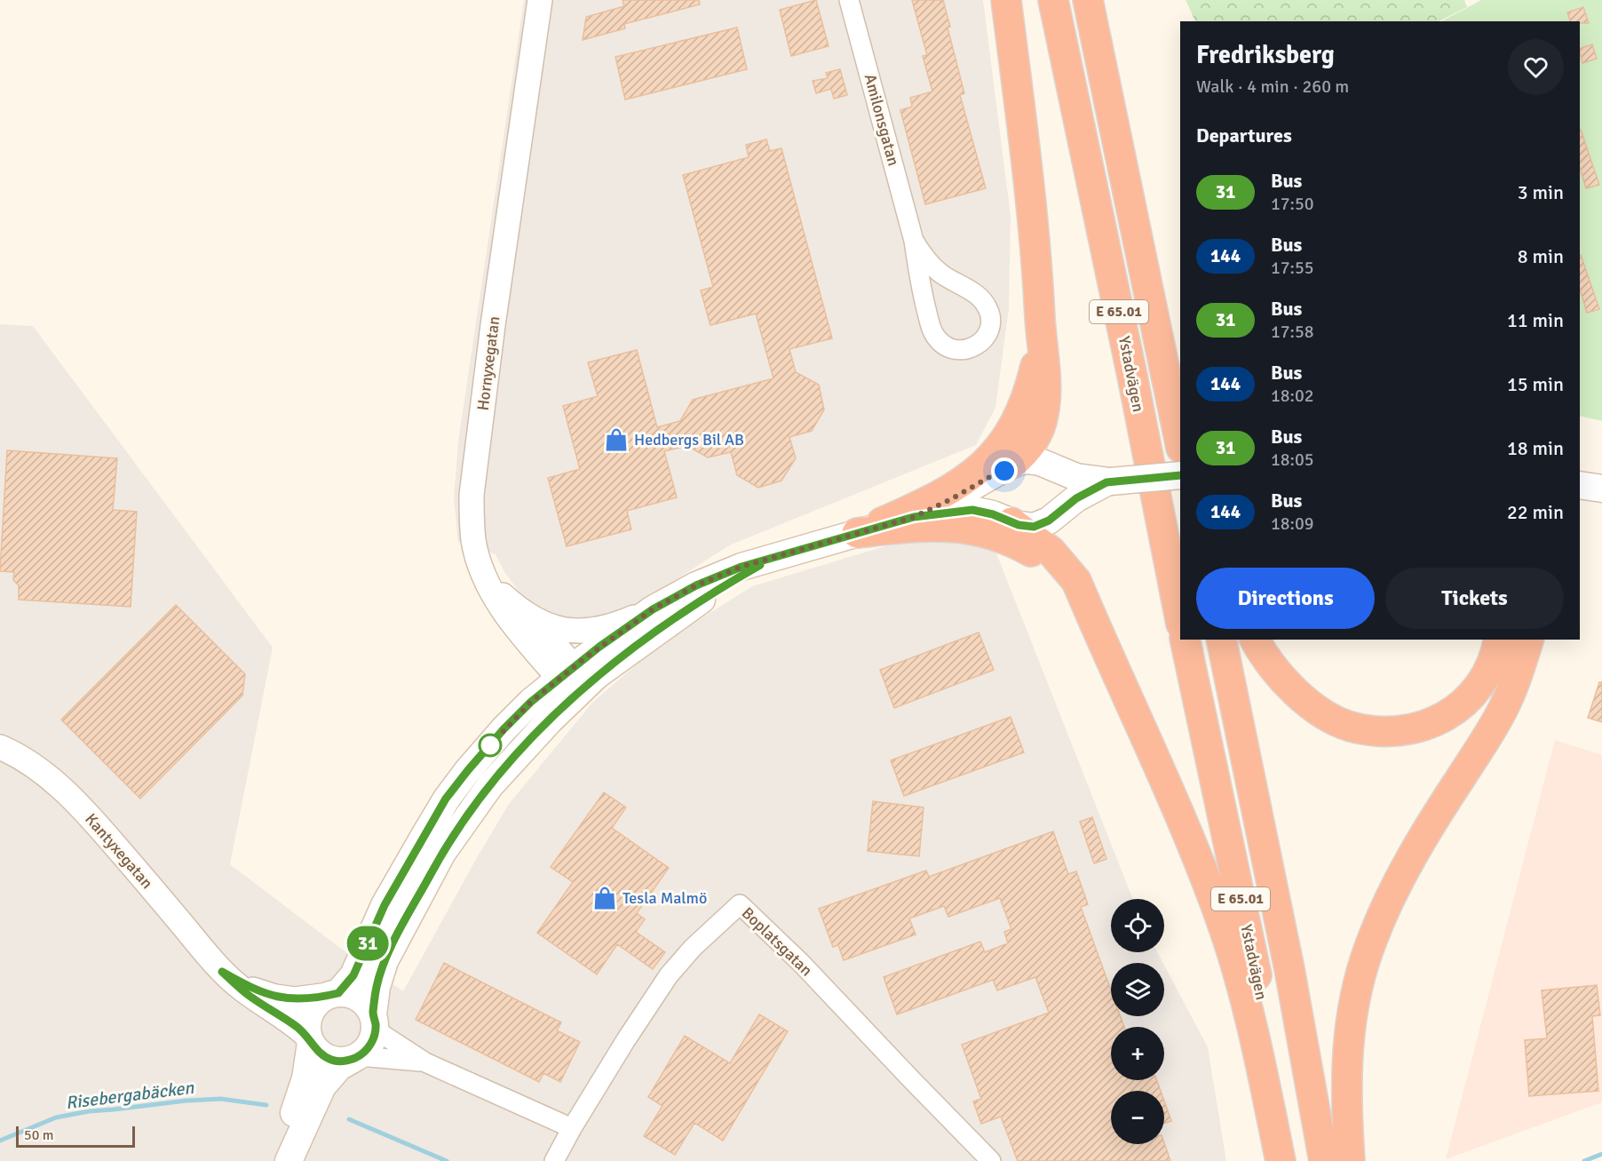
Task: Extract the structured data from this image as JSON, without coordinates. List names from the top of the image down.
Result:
{
  "streets": {
    "highway": ["E 65.01", "Ystadvägen"],
    "street": [
      "Amilonsgatan",
      "Hornyxegatan",
      "Kantyxegatan",
      "Boplatsgatan"
    ]
  },
  "water": ["Risebergabäcken"],
  "places": {
    "shop": ["Hedbergs Bil AB", "Tesla Malmö"]
  },
  "lines": ["bus line 31"],
  "scale_bar": "50 m",
  "page": {
    "on_map": "31",
    "heading": [
      ["Fredriksberg", "Walk · 4 min · 260 m"],
      "Departures"
    ],
    "list": [
      {
        "mark": "31",
        "name": "Bus",
        "note": "17:50",
        "value": "3 min"
      },
      {
        "mark": "144",
        "name": "Bus",
        "note": "17:55",
        "value": "8 min"
      },
      {
        "mark": "31",
        "name": "Bus",
        "note": "17:58",
        "value": "11 min"
      },
      {
        "mark": "144",
        "name": "Bus",
        "note": "18:02",
        "value": "15 min"
      },
      {
        "mark": "31",
        "name": "Bus",
        "note": "18:05",
        "value": "18 min"
      },
      {
        "mark": "144",
        "name": "Bus",
        "note": "18:09",
        "value": "22 min"
      }
    ],
    "buttons": ["Directions", "Tickets"],
    "map_buttons": ["+", "−"],
    "scale": "50 m"
  }
}
